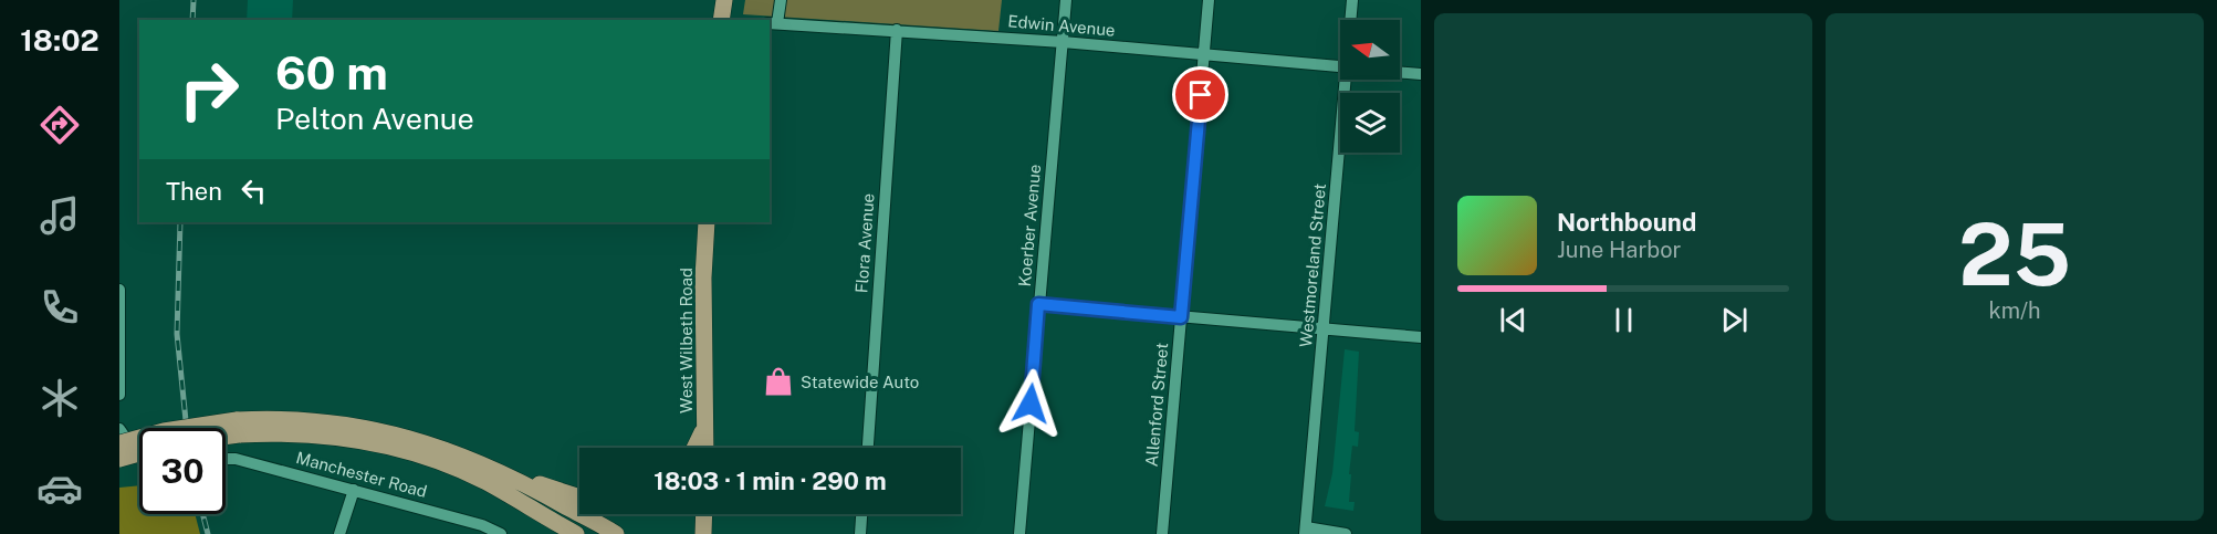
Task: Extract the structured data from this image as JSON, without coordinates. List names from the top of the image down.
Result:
{
  "streets": {
    "main road": ["West Wilbeth Road"],
    "street": [
      "Edwin Avenue",
      "Koerber Avenue",
      "Flora Avenue",
      "Westmoreland Street",
      "Allenford Street",
      "Manchester Road"
    ]
  },
  "crossings": [
    ["Edwin Avenue", "Koerber Avenue"],
    ["Edwin Avenue", "Flora Avenue"],
    ["Edwin Avenue", "Allenford Street"]
  ],
  "places": {
    "shop": ["Statewide Auto"]
  },
  "north": "left",
  "page": {
    "tabs": "18:02",
    "tile": ["25", "km/h"],
    "turn": ["60 m", "Pelton Avenue"],
    "then": "Then",
    "song": ["Northbound", "June Harbor"],
    "limit": "30",
    "trip": "18:03 · 1 min · 290 m"
  }
}
